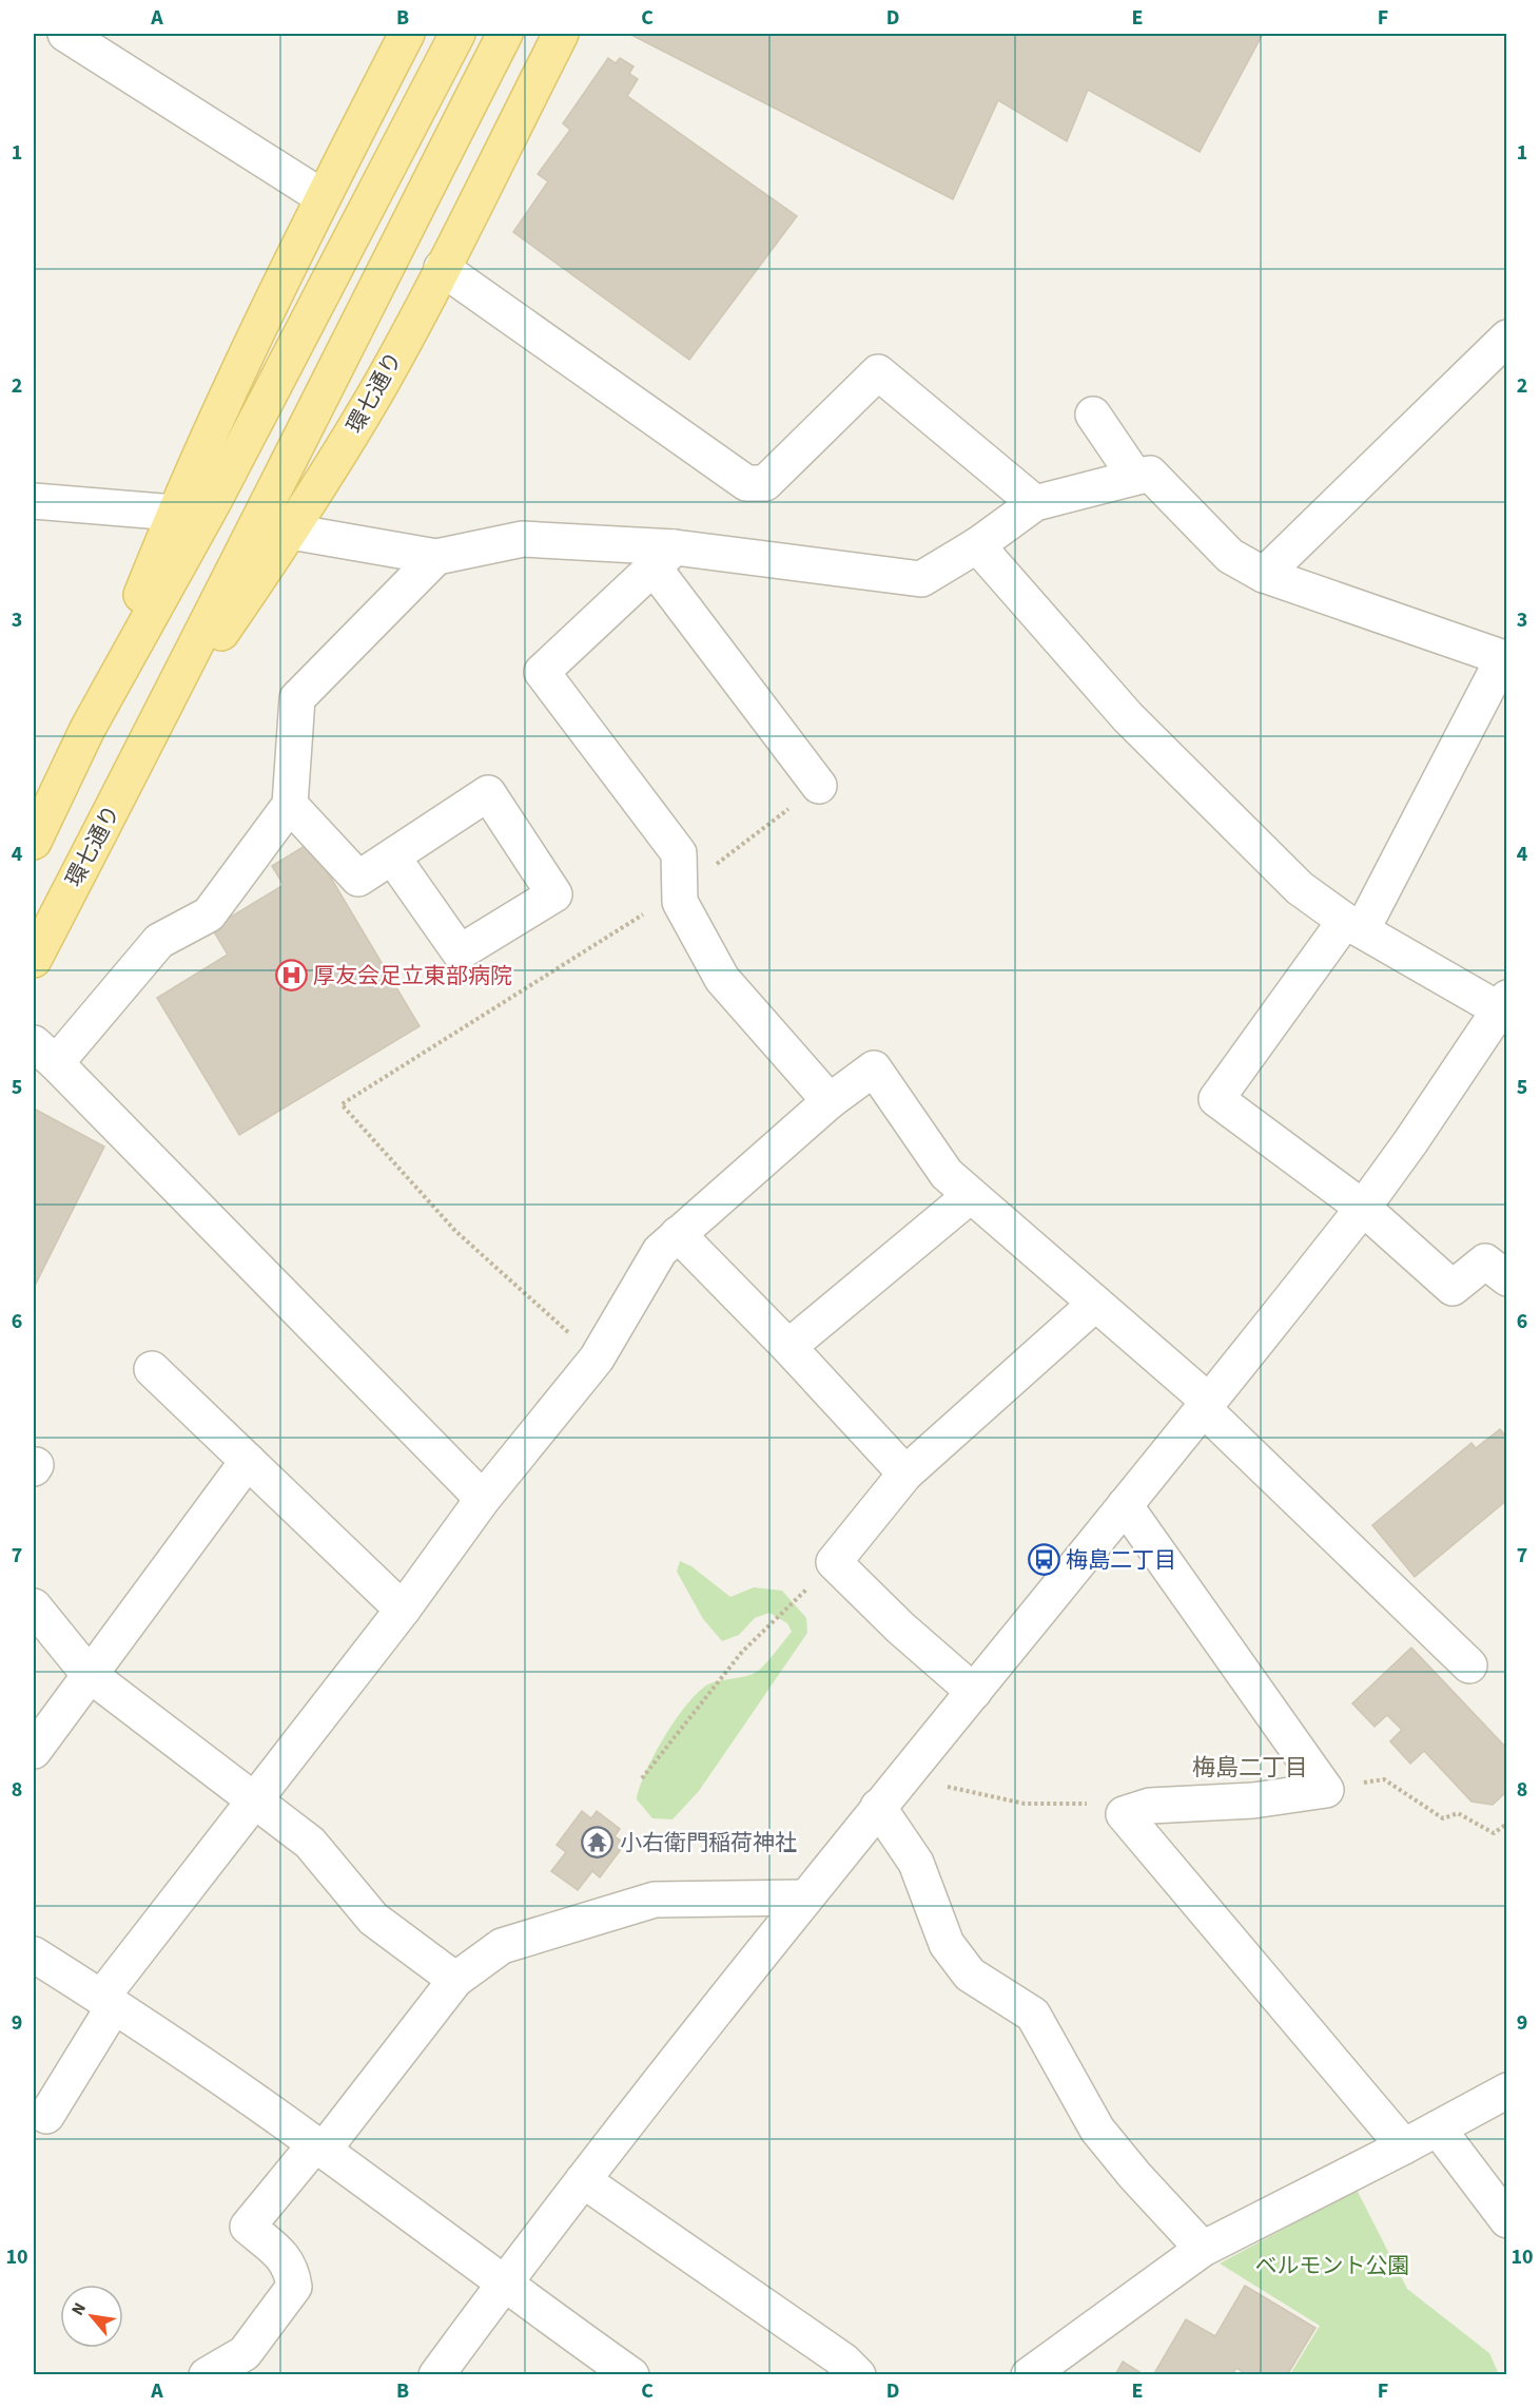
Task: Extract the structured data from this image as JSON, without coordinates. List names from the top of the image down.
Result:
{
  "streets": {
    "main road": ["環七通り"]
  },
  "districts": ["梅島二丁目"],
  "parks": ["ベルモント公園"],
  "places": {
    "hospital": ["厚友会足立東部病院"],
    "bus stop": ["梅島二丁目"],
    "temple": ["小右衛門稲荷神社"]
  },
  "north": "top left",
  "grid": {
    "columns": [
      "A",
      "B",
      "C",
      "D",
      "E",
      "F"
    ],
    "rows": [
      "1",
      "2",
      "3",
      "4",
      "5",
      "6",
      "7",
      "8",
      "9",
      "10"
    ]
  }
}
